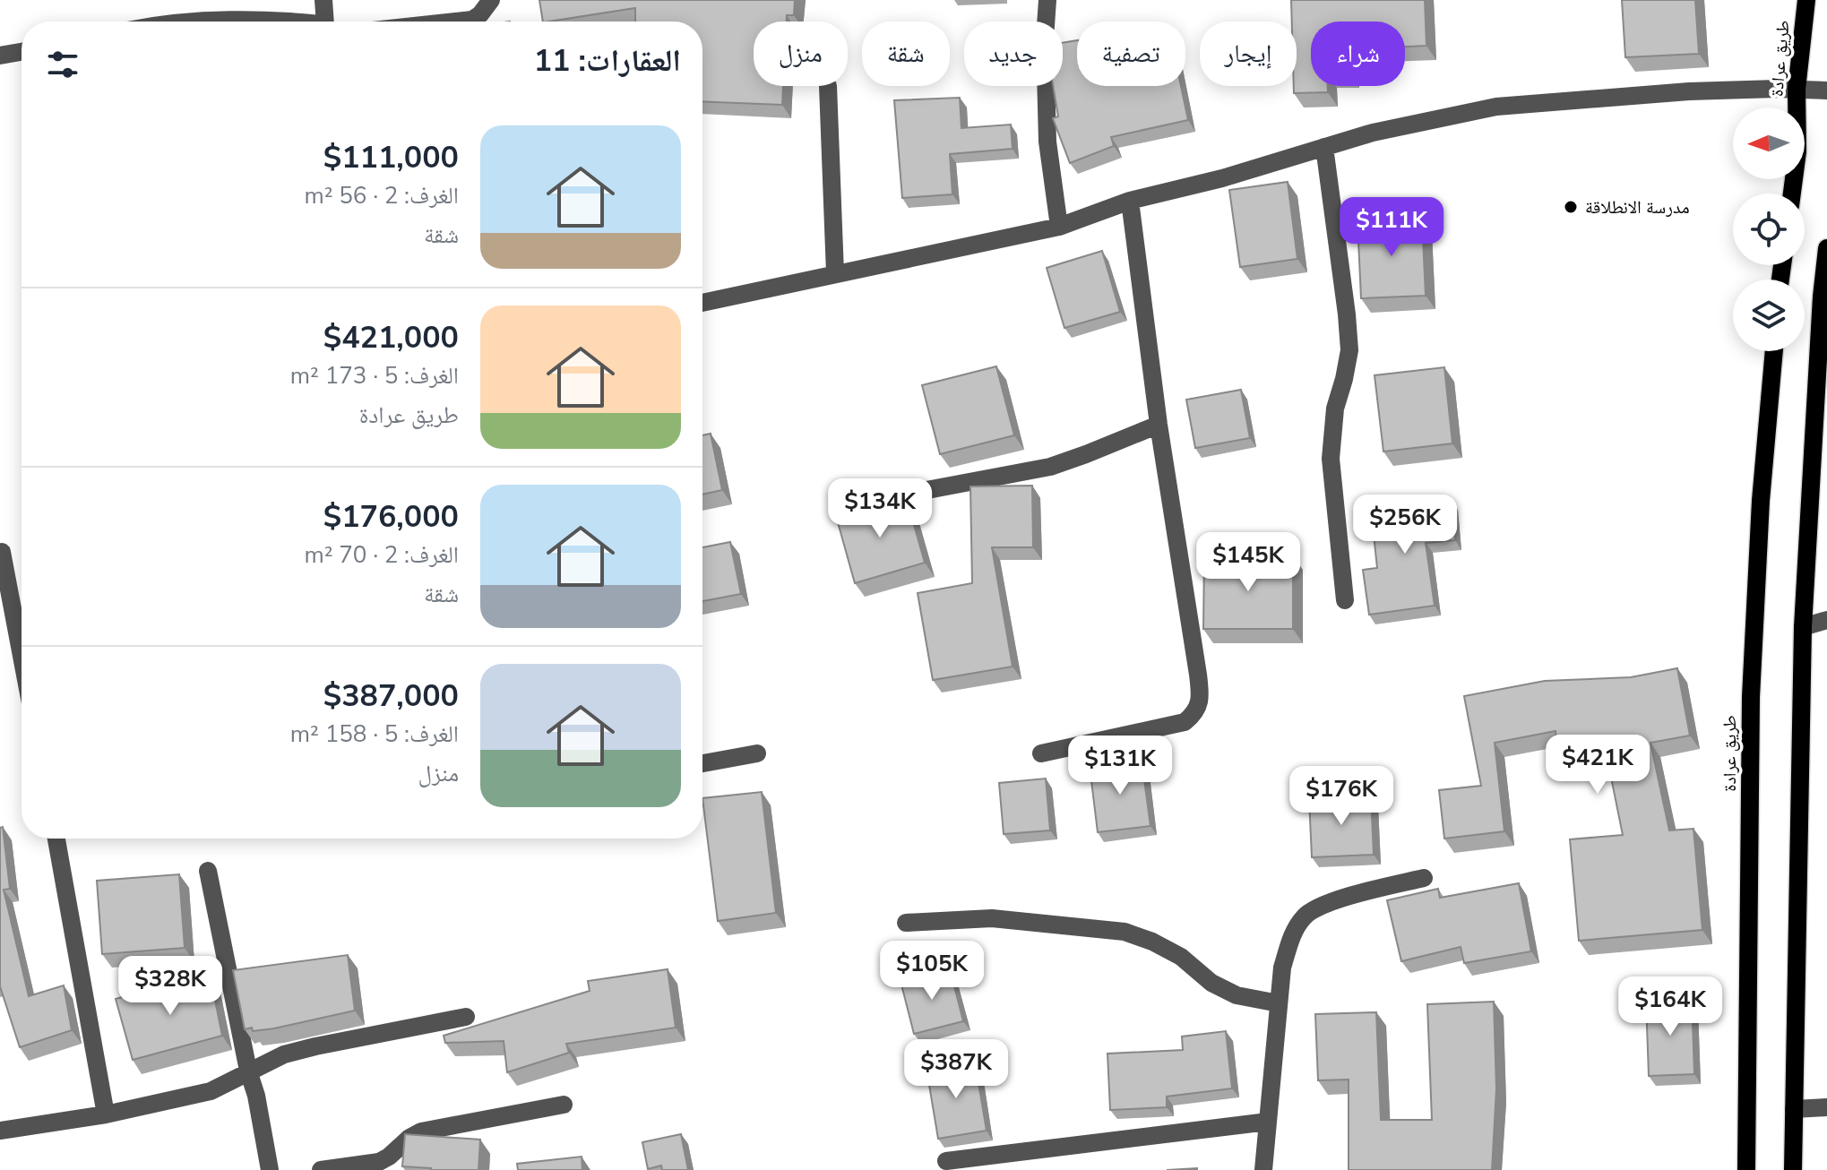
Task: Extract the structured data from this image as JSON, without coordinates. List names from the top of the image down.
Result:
{
  "streets": {
    "main road": ["طريق عرادة"]
  },
  "places": ["مدرسة الانطلاقة"],
  "north": "left",
  "page": {
    "chip": [
      "شراء",
      "إيجار",
      "تصفية",
      "جديد",
      "شقة",
      "منزل"
    ],
    "heading": "العقارات: 11",
    "list": [
      {
        "name": "$111,000",
        "note": "الغرف: 2 · 56 m² · شقة"
      },
      {
        "name": "$421,000",
        "note": "الغرف: 5 · 173 m² · طريق عرادة"
      },
      {
        "name": "$176,000",
        "note": "الغرف: 2 · 70 m² · شقة"
      },
      {
        "name": "$387,000",
        "note": "الغرف: 5 · 158 m² · منزل"
      }
    ],
    "price": [
      "$111K",
      "$134K",
      "$256K",
      "$145K",
      "$421K",
      "$131K",
      "$176K",
      "$105K",
      "$328K",
      "$164K",
      "$387K"
    ]
  }
}
